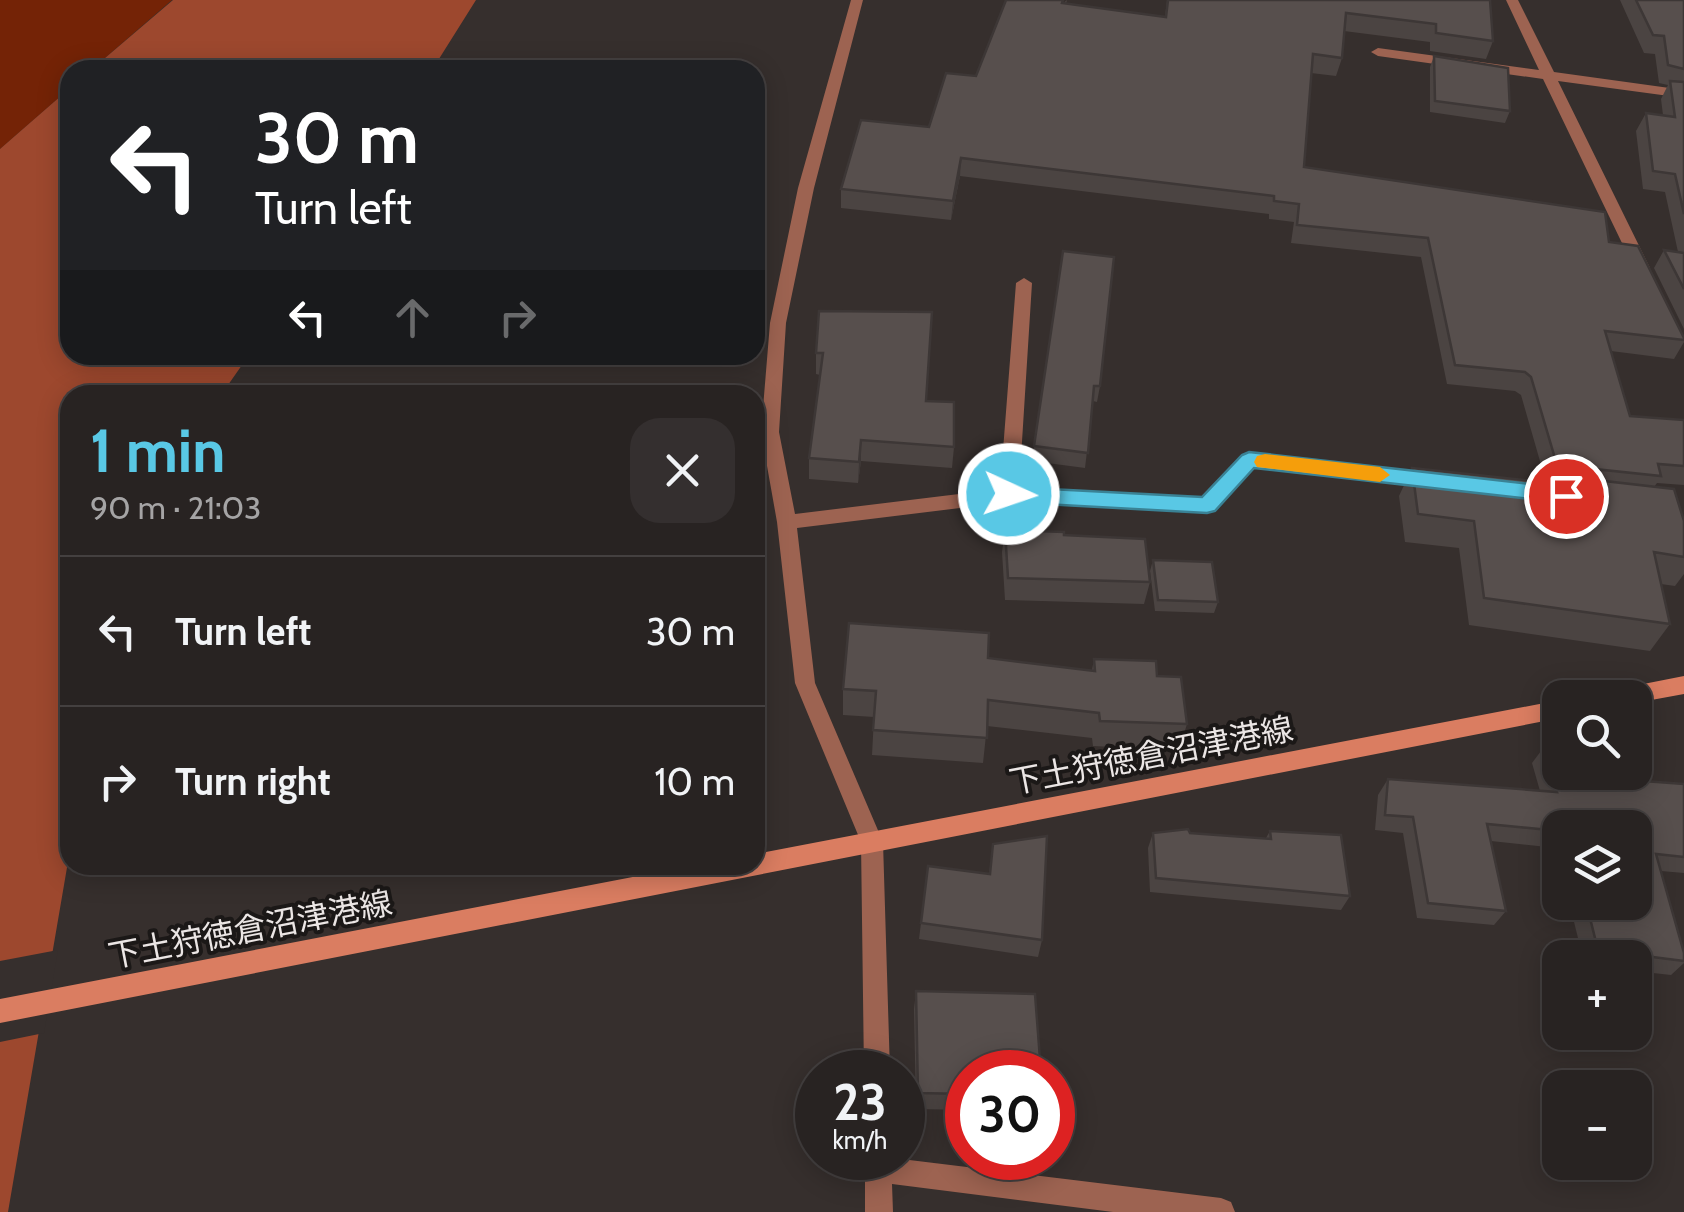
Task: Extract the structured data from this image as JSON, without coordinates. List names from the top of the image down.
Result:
{
  "streets": {
    "main road": ["下土狩徳倉沼津港線"]
  },
  "page": {
    "turn": ["30 m", "Turn left"],
    "heading": ["1 min", "90 m · 21:03"],
    "list": [
      {
        "name": "Turn left",
        "value": "30 m"
      },
      {
        "name": "Turn right",
        "value": "10 m"
      }
    ],
    "map_buttons": ["+", "−"],
    "speed": "23 km/h",
    "limit": "30"
  }
}
